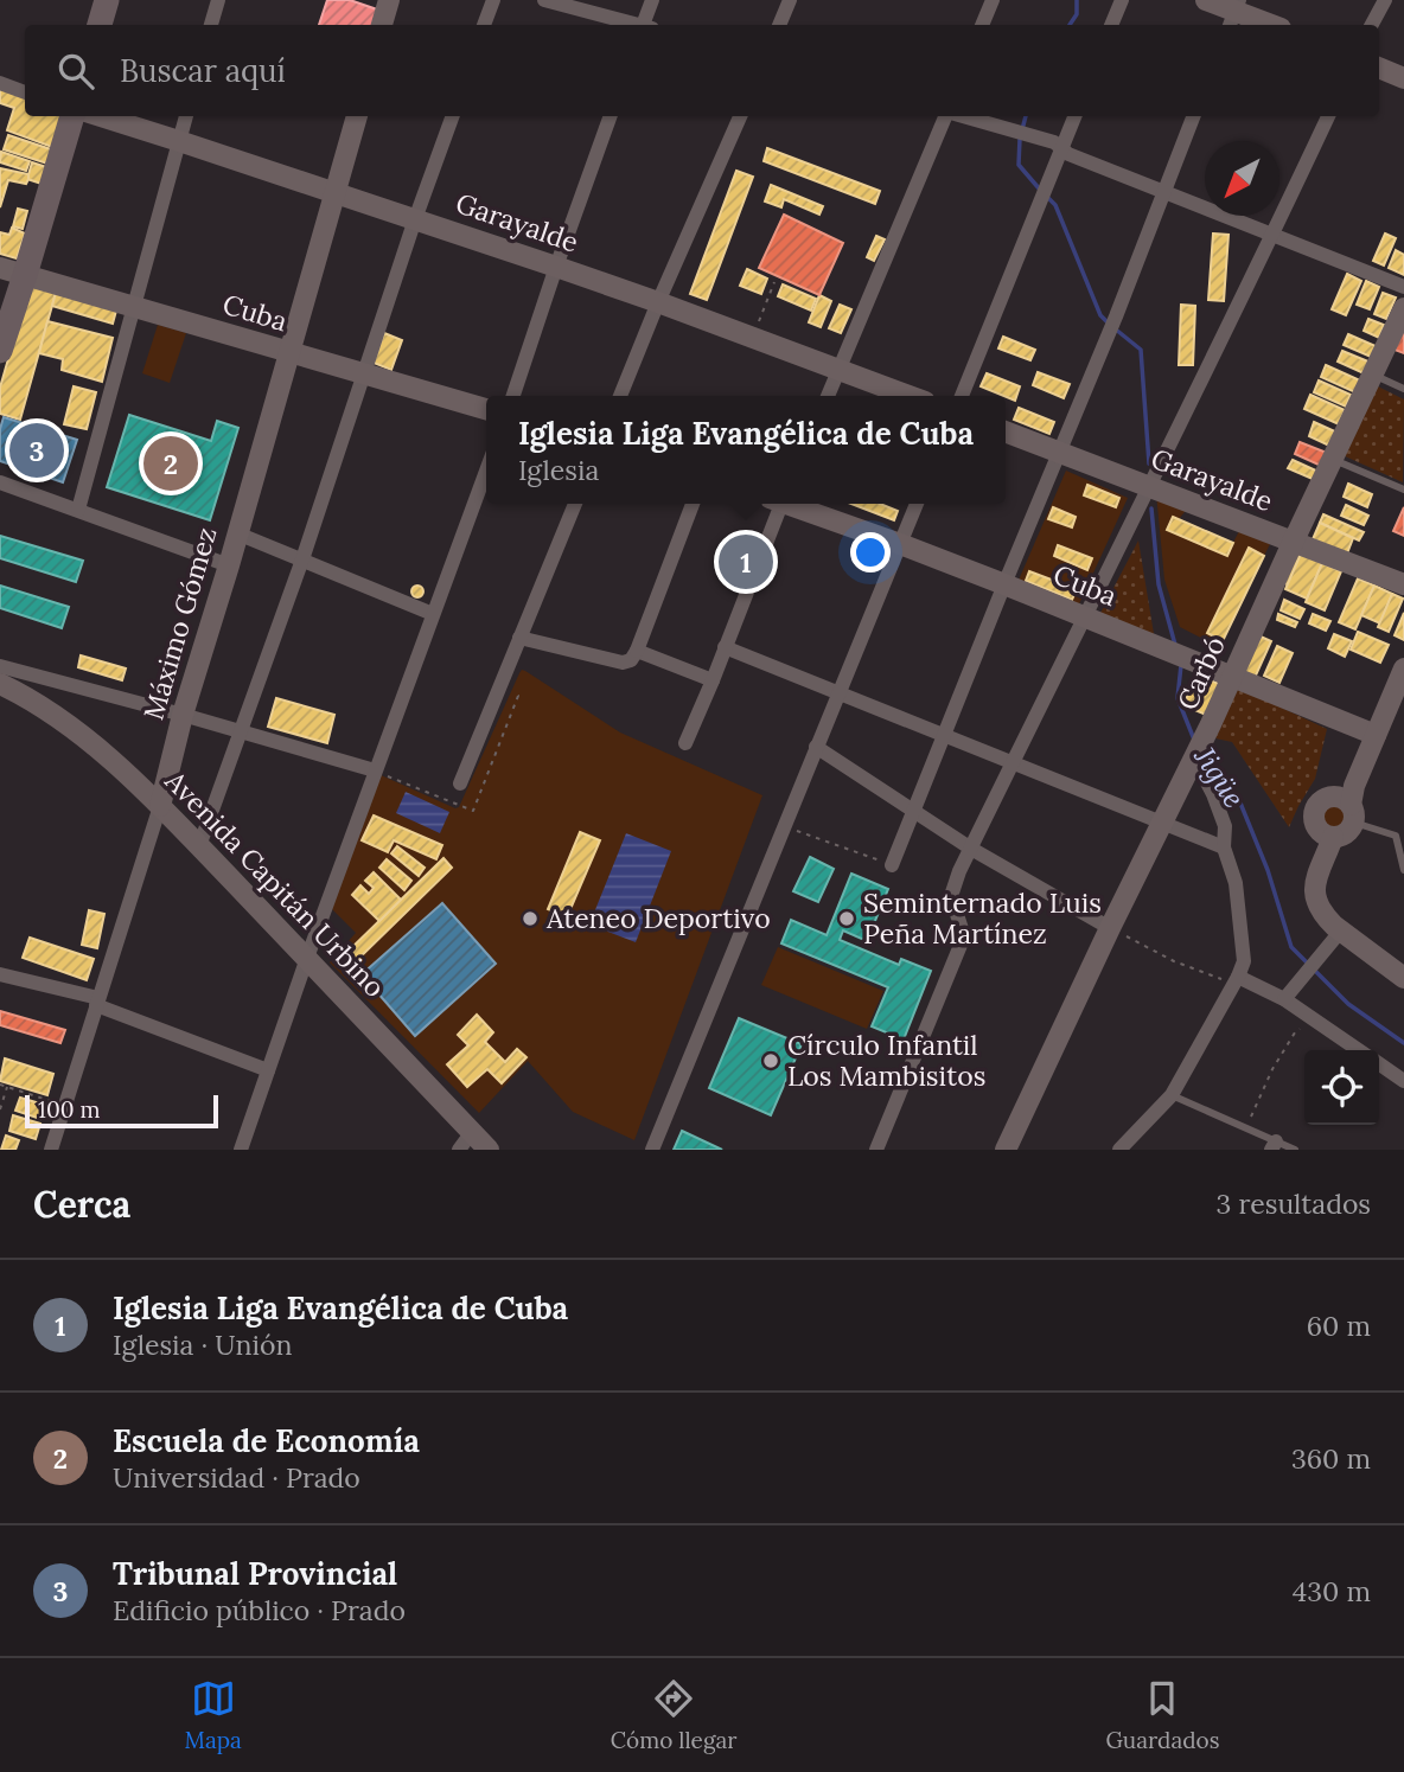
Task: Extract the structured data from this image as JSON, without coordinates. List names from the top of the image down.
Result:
{
  "streets": {
    "street": [
      "Garayalde",
      "Cuba",
      "Máximo Gómez",
      "Carbó",
      "Avenida Capitán Urbino"
    ]
  },
  "crossings": [
    ["Garayalde", "Máximo Gómez"],
    ["Garayalde", "Carbó"],
    ["Cuba", "Máximo Gómez"],
    ["Cuba", "Carbó"],
    ["Máximo Gómez", "Avenida Capitán Urbino"]
  ],
  "water": ["Jigüe"],
  "places": ["Ateneo Deportivo", "Seminternado Luis Peña Martínez", "Círculo Infantil Los Mambisitos"],
  "scale_bar": "100 m",
  "north": "bottom left",
  "page": {
    "search": "Buscar aquí",
    "popup": ["Iglesia Liga Evangélica de Cuba", "Iglesia"],
    "pins": ["3", "2", "1"],
    "scale": "100 m",
    "heading": ["Cerca", "3 resultados"],
    "list": [
      {
        "mark": "1",
        "name": "Iglesia Liga Evangélica de Cuba",
        "note": "Iglesia · Unión",
        "value": "60 m"
      },
      {
        "mark": "2",
        "name": "Escuela de Economía",
        "note": "Universidad · Prado",
        "value": "360 m"
      },
      {
        "mark": "3",
        "name": "Tribunal Provincial",
        "note": "Edificio público · Prado",
        "value": "430 m"
      }
    ],
    "nav": ["Mapa", "Cómo llegar", "Guardados"]
  }
}
